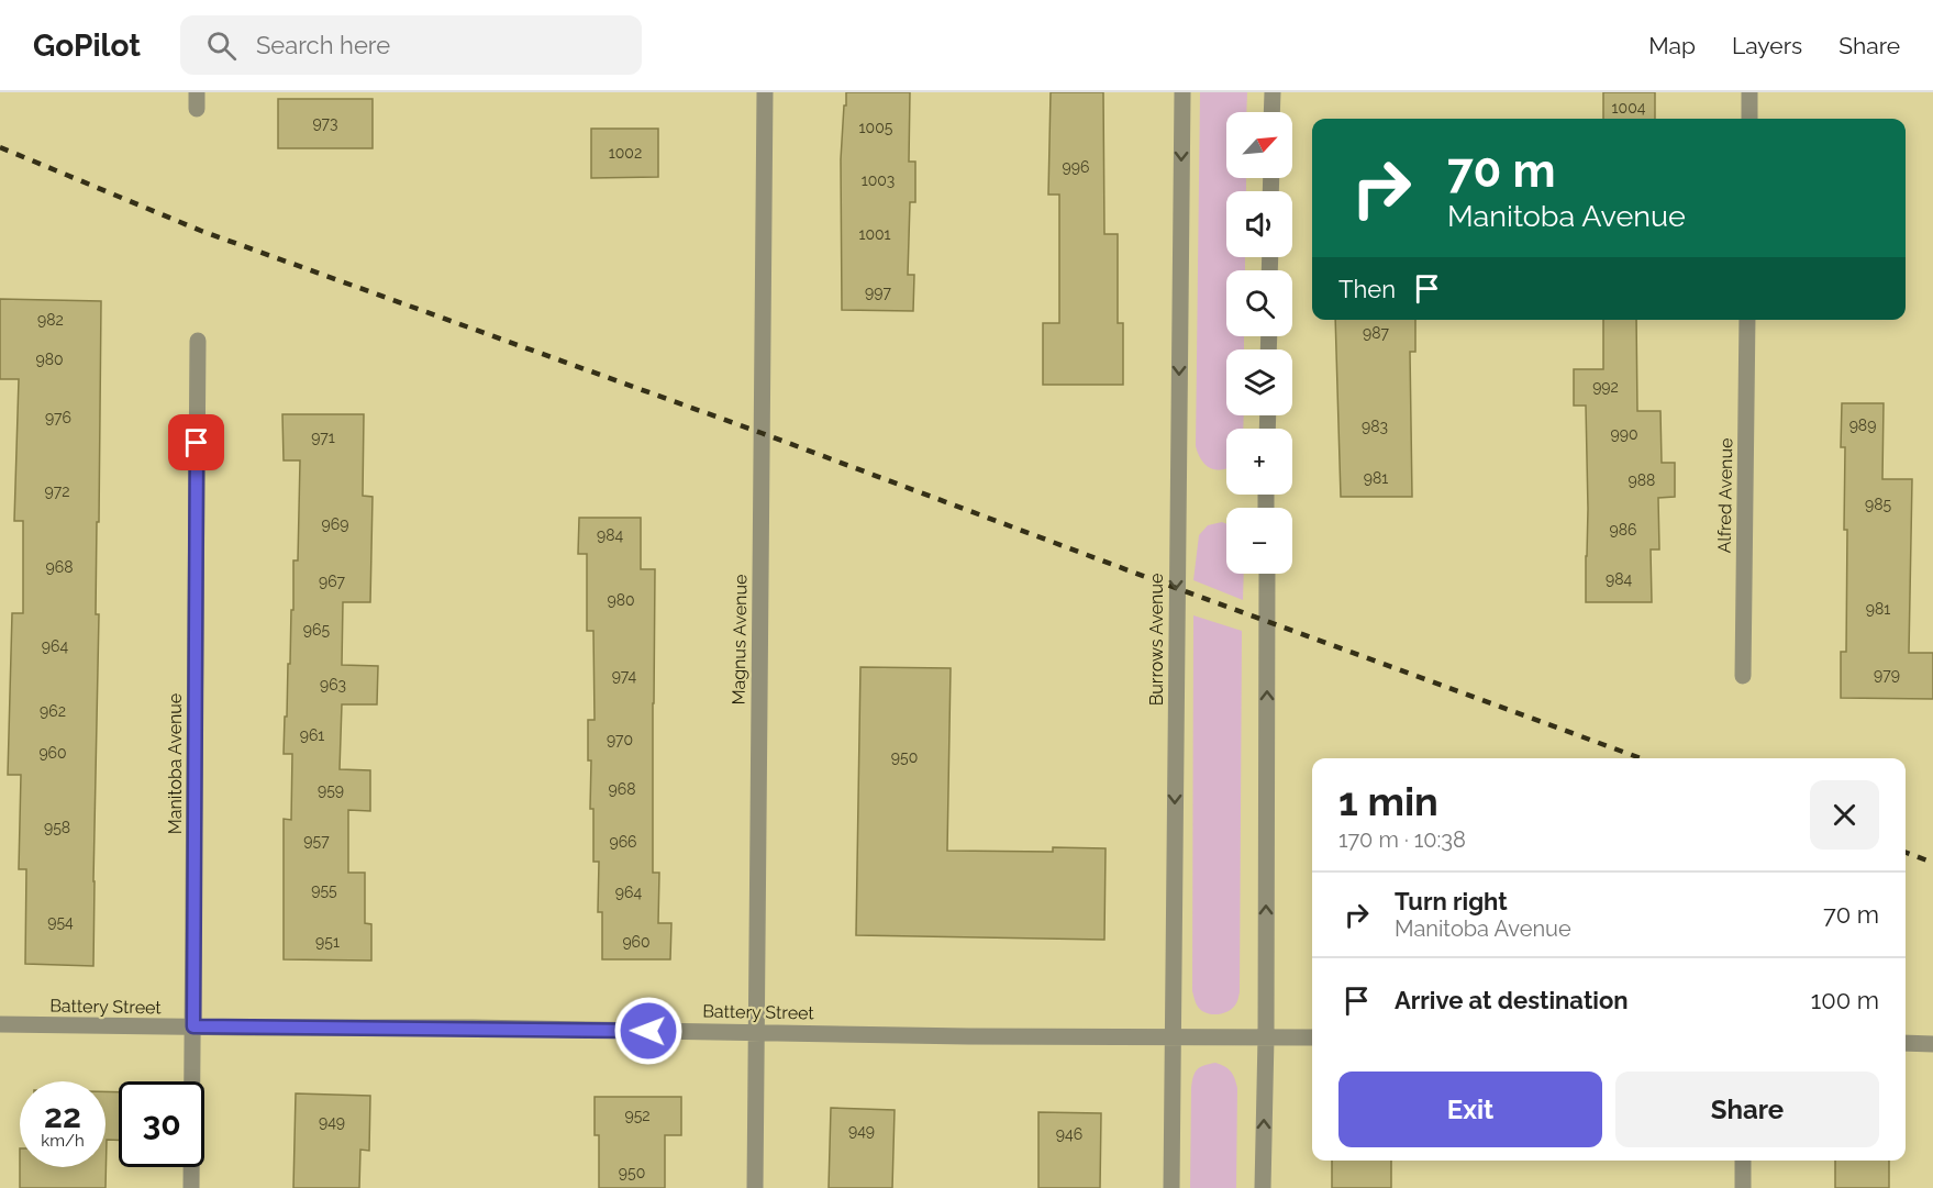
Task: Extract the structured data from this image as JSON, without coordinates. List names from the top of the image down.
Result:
{
  "streets": {
    "street": [
      "Alfred Avenue",
      "Magnus Avenue",
      "Burrows Avenue",
      "Manitoba Avenue",
      "Battery Street"
    ]
  },
  "crossings": [
    ["Magnus Avenue", "Battery Street"],
    ["Burrows Avenue", "Battery Street"],
    ["Manitoba Avenue", "Battery Street"]
  ],
  "house_numbers": [
    "1004",
    "973",
    "1005",
    "1002",
    "996",
    "1003",
    "1001",
    "997",
    "982",
    "987",
    "980",
    "992",
    "976",
    "989",
    "983",
    "990",
    "971",
    "981",
    "988",
    "972",
    "985",
    "969",
    "986",
    "984",
    "968",
    "984",
    "967",
    "980",
    "981",
    "965",
    "964",
    "979",
    "974",
    "963",
    "962",
    "961",
    "970",
    "960",
    "950",
    "968",
    "959",
    "958",
    "957",
    "966",
    "955",
    "964",
    "954",
    "951",
    "960",
    "952",
    "949",
    "949",
    "946",
    "950"
  ],
  "north": "top right",
  "page": {
    "header": "GoPilot",
    "search": "Search here",
    "nav": ["Map", "Layers", "Share"],
    "map_buttons": ["+", "−"],
    "turn": ["70 m", "Manitoba Avenue"],
    "then": "Then",
    "heading": ["1 min", "170 m · 10:38"],
    "list": [
      {
        "name": "Turn right",
        "note": "Manitoba Avenue",
        "value": "70 m"
      },
      {
        "name": "Arrive at destination",
        "value": "100 m"
      }
    ],
    "buttons": ["Exit", "Share"],
    "speed": "22 km/h",
    "limit": "30"
  }
}
